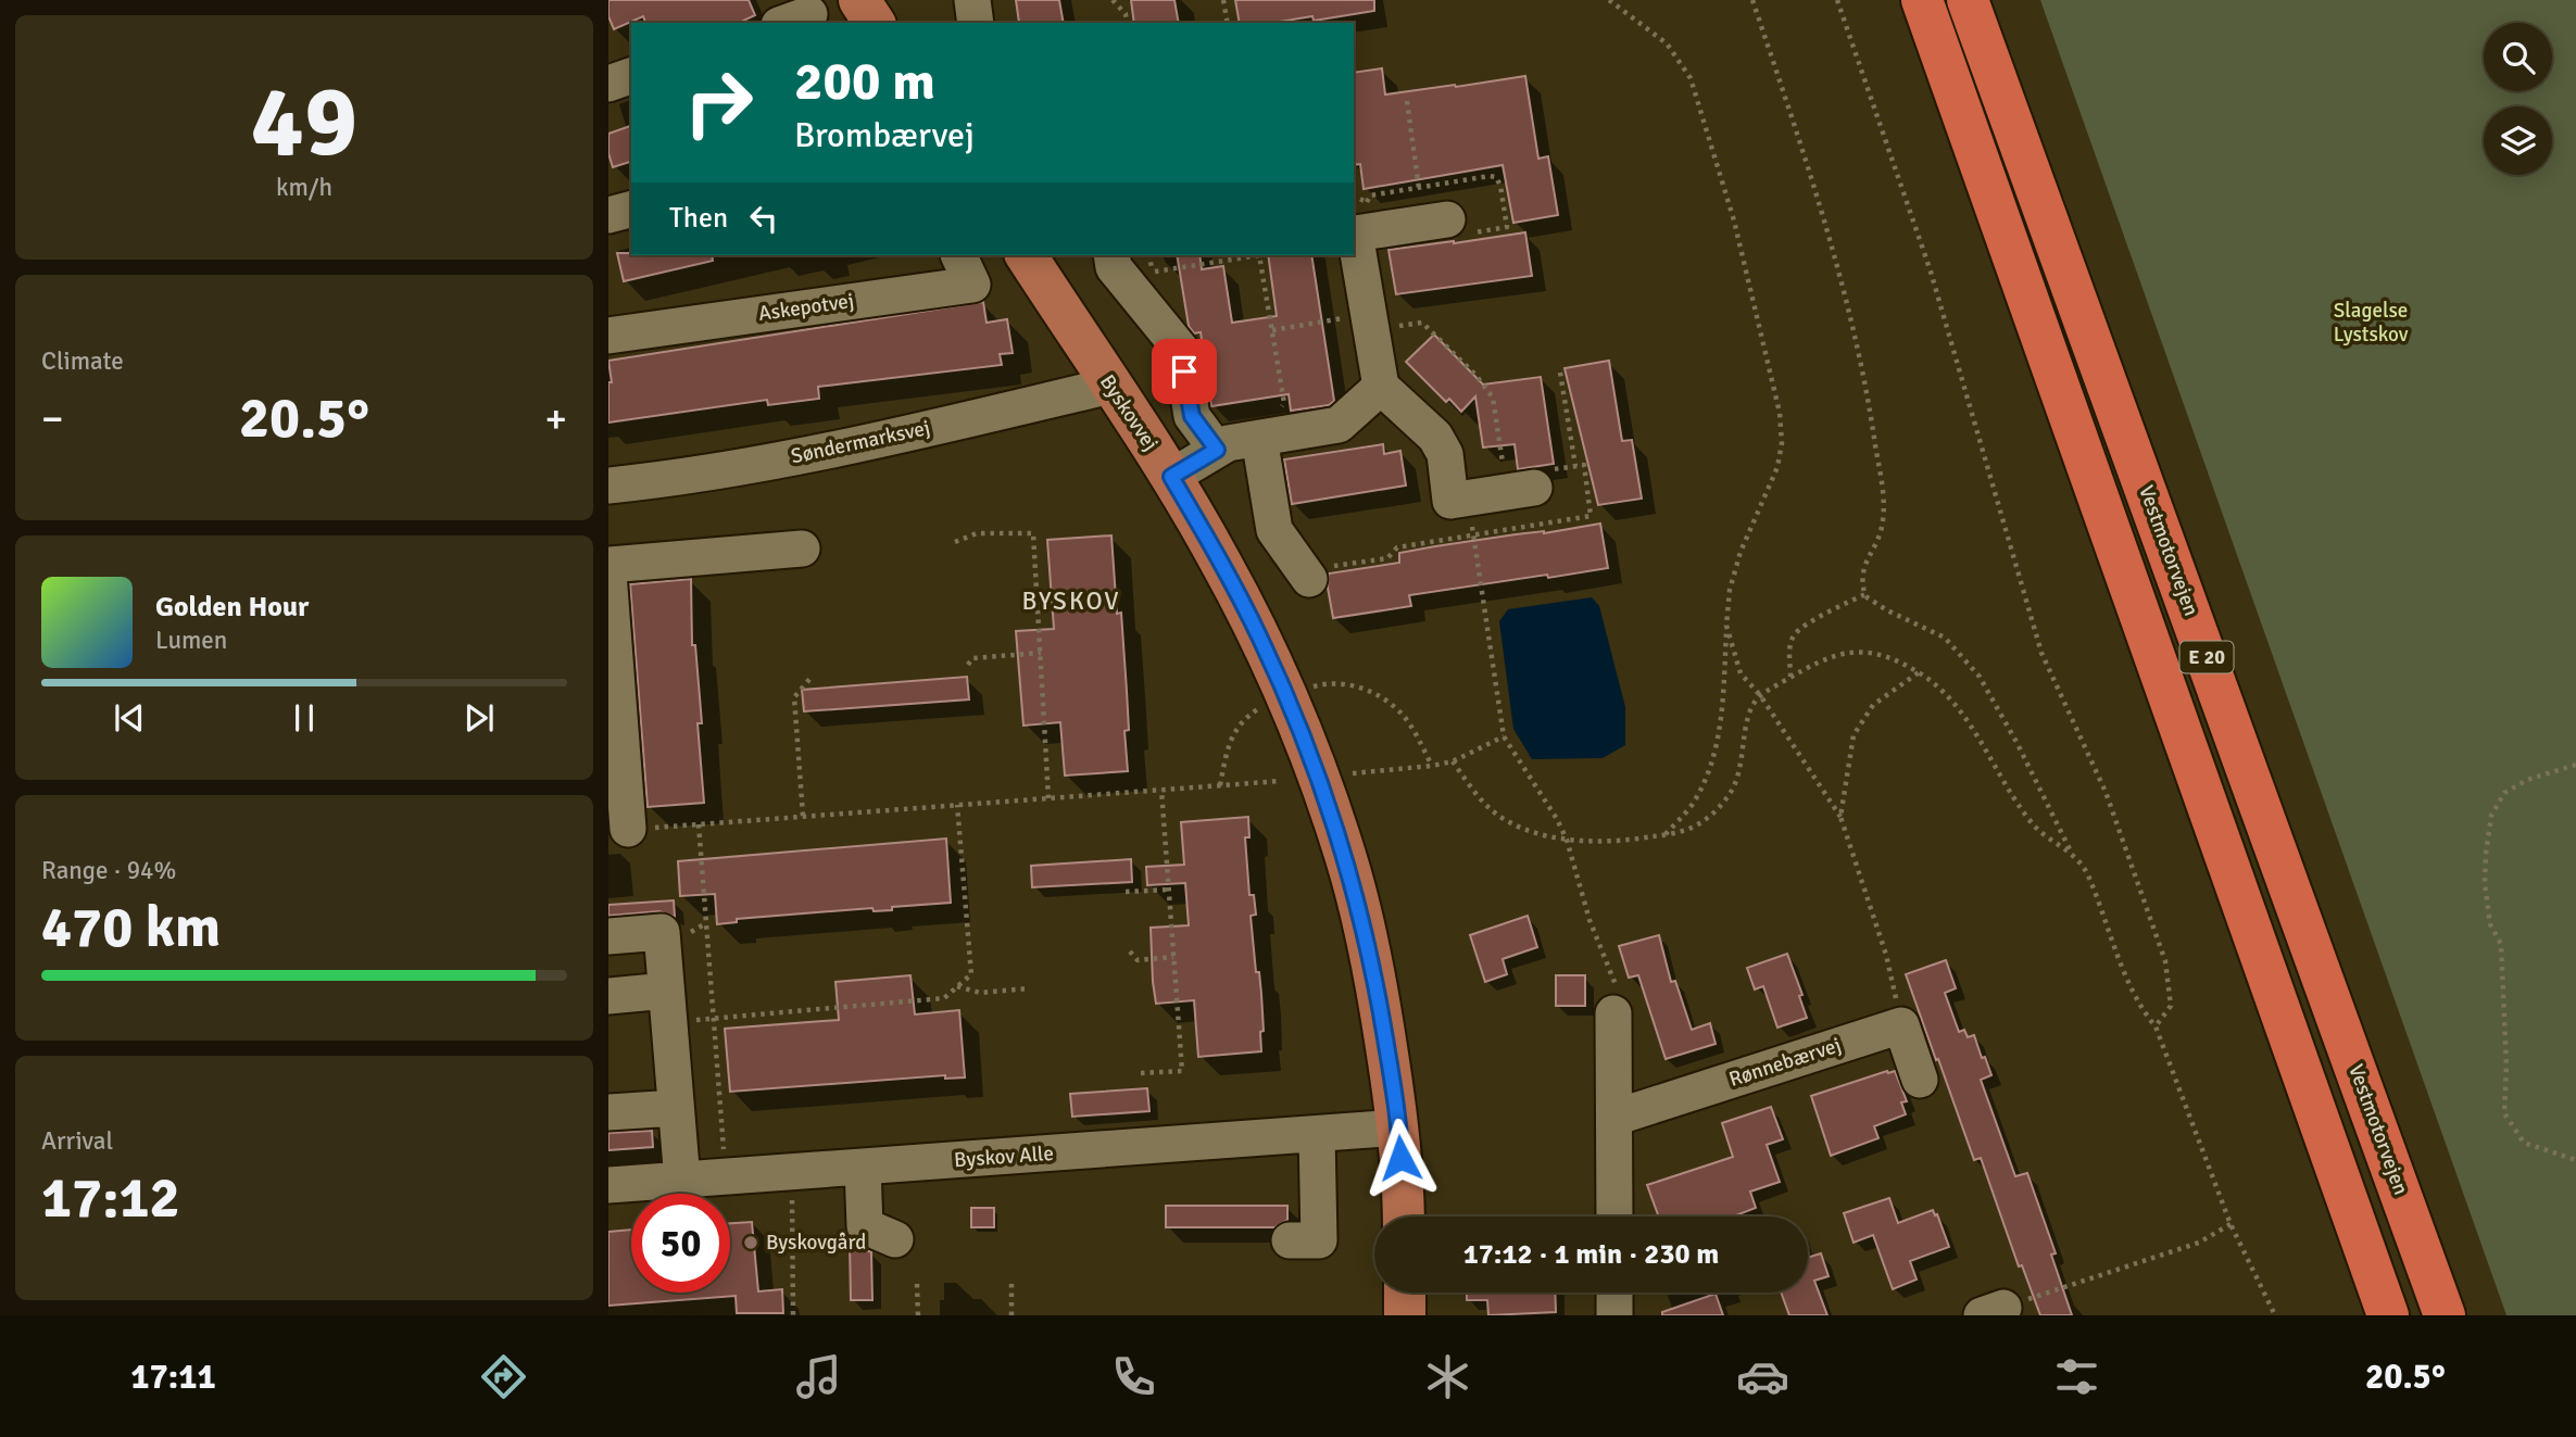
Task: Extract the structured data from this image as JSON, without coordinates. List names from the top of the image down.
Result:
{
  "streets": {
    "highway": ["Vestmotorvejen", "E 20"],
    "main road": ["Byskovvej"],
    "street": [
      "Askepotvej",
      "Søndermarksvej",
      "Rønnebærvej",
      "Byskov Alle"
    ]
  },
  "crossings": [
    ["Byskovvej", "Søndermarksvej"],
    ["Byskovvej", "Byskov Alle"]
  ],
  "districts": ["BYSKOV"],
  "parks": ["Slagelse Lystskov"],
  "places": ["Byskovgård"],
  "page": {
    "tile": [
      ["49", "km/h"],
      "Climate",
      ["Range · 94%", "470 km"],
      ["Arrival", "17:12"]
    ],
    "turn": ["200 m", "Brombærvej"],
    "then": "Then",
    "heat": ["−", "20.5°", "+"],
    "song": ["Golden Hour", "Lumen"],
    "limit": "50",
    "trip": "17:12 · 1 min · 230 m",
    "tabs": ["17:11", "20.5°"]
  }
}
